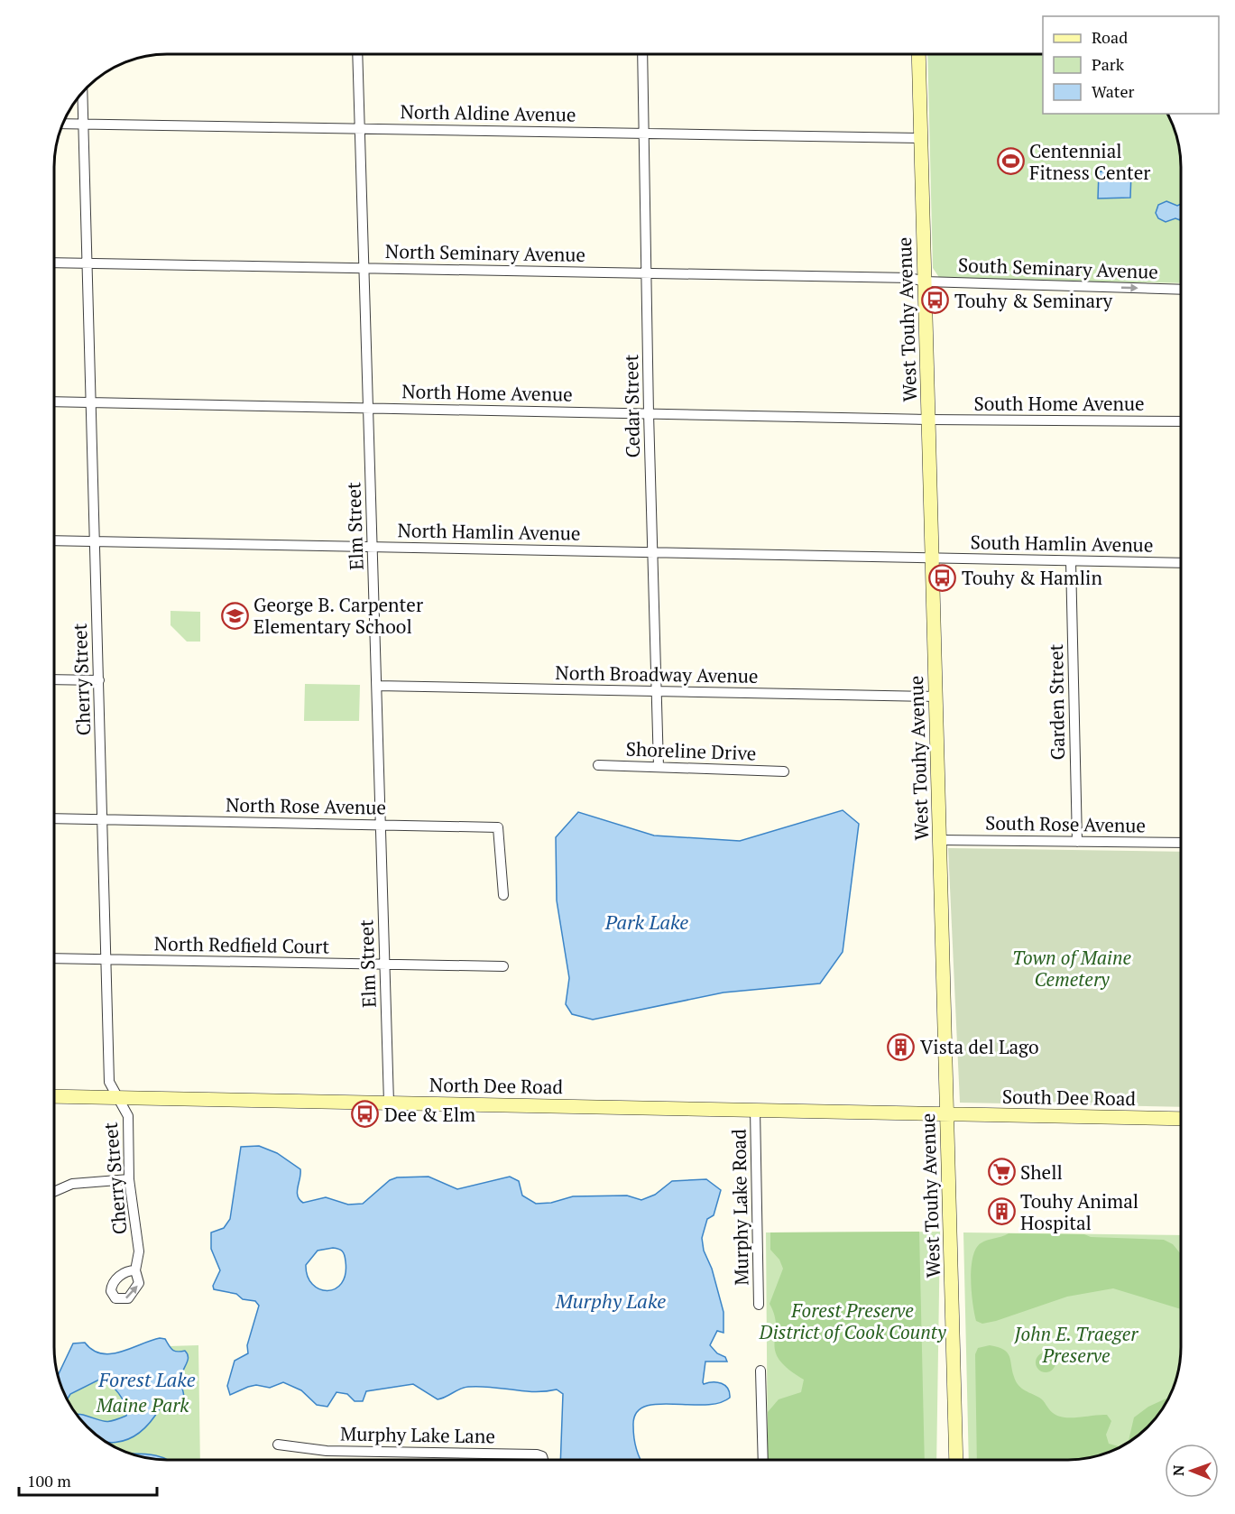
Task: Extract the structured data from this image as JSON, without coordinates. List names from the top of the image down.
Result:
{
  "streets": {
    "main road": ["West Touhy Avenue", "North Dee Road", "South Dee Road"],
    "street": [
      "North Aldine Avenue",
      "North Seminary Avenue",
      "South Seminary Avenue",
      "North Home Avenue",
      "South Home Avenue",
      "Cedar Street",
      "Elm Street",
      "North Hamlin Avenue",
      "South Hamlin Avenue",
      "North Broadway Avenue",
      "Cherry Street",
      "Garden Street",
      "Shoreline Drive",
      "North Rose Avenue",
      "South Rose Avenue",
      "North Redfield Court",
      "Murphy Lake Road",
      "Murphy Lake Lane"
    ]
  },
  "crossings": [
    ["North Aldine Avenue", "West Touhy Avenue"],
    ["North Aldine Avenue", "Cedar Street"],
    ["North Aldine Avenue", "Elm Street"],
    ["North Aldine Avenue", "Cherry Street"],
    ["North Seminary Avenue", "South Seminary Avenue"],
    ["North Seminary Avenue", "West Touhy Avenue"],
    ["North Seminary Avenue", "Cedar Street"],
    ["North Seminary Avenue", "Elm Street"],
    ["North Seminary Avenue", "Cherry Street"],
    ["South Seminary Avenue", "West Touhy Avenue"],
    ["West Touhy Avenue", "North Home Avenue"],
    ["West Touhy Avenue", "South Home Avenue"],
    ["West Touhy Avenue", "North Hamlin Avenue"],
    ["West Touhy Avenue", "South Hamlin Avenue"],
    ["West Touhy Avenue", "North Broadway Avenue"],
    ["West Touhy Avenue", "South Rose Avenue"],
    ["West Touhy Avenue", "North Dee Road"],
    ["West Touhy Avenue", "South Dee Road"],
    ["North Home Avenue", "South Home Avenue"],
    ["North Home Avenue", "Cedar Street"],
    ["North Home Avenue", "Elm Street"],
    ["North Home Avenue", "Cherry Street"],
    ["Cedar Street", "North Hamlin Avenue"],
    ["Cedar Street", "North Broadway Avenue"],
    ["Cedar Street", "Shoreline Drive"],
    ["Elm Street", "North Hamlin Avenue"],
    ["Elm Street", "North Broadway Avenue"],
    ["Elm Street", "North Rose Avenue"],
    ["Elm Street", "North Redfield Court"],
    ["Elm Street", "North Dee Road"],
    ["North Hamlin Avenue", "South Hamlin Avenue"],
    ["North Hamlin Avenue", "Cherry Street"],
    ["South Hamlin Avenue", "Garden Street"],
    ["Cherry Street", "North Rose Avenue"],
    ["Cherry Street", "North Redfield Court"],
    ["Cherry Street", "North Dee Road"],
    ["Garden Street", "South Rose Avenue"],
    ["North Dee Road", "South Dee Road"],
    ["North Dee Road", "Murphy Lake Road"]
  ],
  "one_way": ["South Seminary Avenue"],
  "water": ["Park Lake", "Murphy Lake", "Forest Lake"],
  "parks": [
    "Town of Maine Cemetery",
    "Forest Preserve District of Cook County",
    "John E. Traeger Preserve",
    "Maine Park"
  ],
  "places": {
    "sports": ["Centennial Fitness Center"],
    "bus stop": ["Touhy & Seminary", "Touhy & Hamlin", "Dee & Elm"],
    "school or university": ["George B. Carpenter Elementary School"],
    "building": ["Vista del Lago", "Touhy Animal Hospital"],
    "supermarket": ["Shell"]
  },
  "legend": ["Road", "Park", "Water"],
  "scale_bar": "100 m",
  "north": "left"
}
